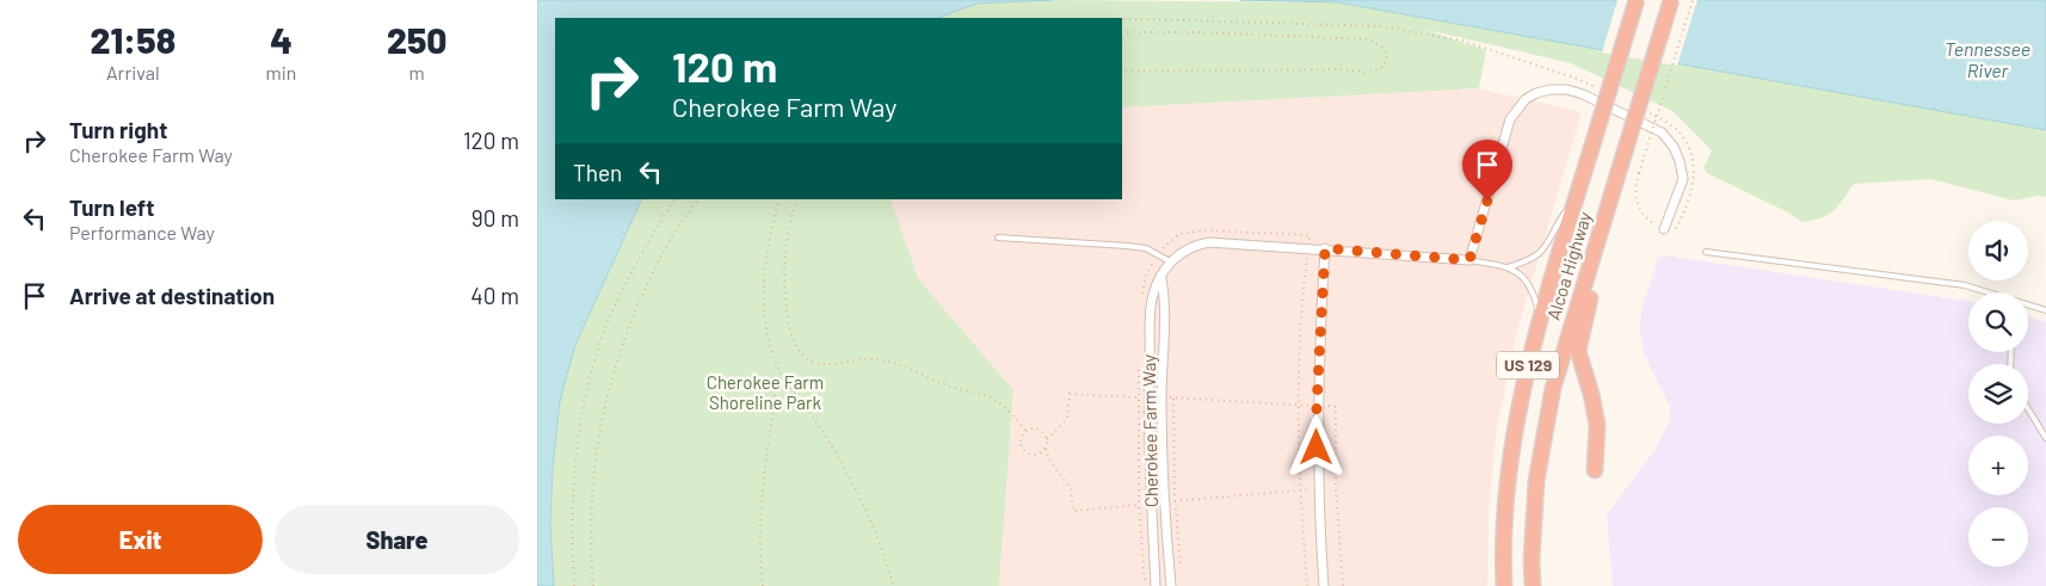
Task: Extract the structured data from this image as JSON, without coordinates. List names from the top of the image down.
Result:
{
  "streets": {
    "highway": ["Alcoa Highway", "US 129"],
    "street": ["Cherokee Farm Way"]
  },
  "crossings": [
    ["Alcoa Highway", "Cherokee Farm Way"]
  ],
  "water": ["Tennessee River"],
  "parks": ["Cherokee Farm Shoreline Park"],
  "page": {
    "eta": [
      "21:58",
      "Arrival",
      "4",
      "min",
      "250",
      "m"
    ],
    "turn": ["120 m", "Cherokee Farm Way"],
    "list": [
      {
        "name": "Turn right",
        "note": "Cherokee Farm Way",
        "value": "120 m"
      },
      {
        "name": "Turn left",
        "note": "Performance Way",
        "value": "90 m"
      },
      {
        "name": "Arrive at destination",
        "value": "40 m"
      }
    ],
    "then": "Then",
    "map_buttons": ["+", "−"],
    "buttons": ["Exit", "Share"]
  }
}
